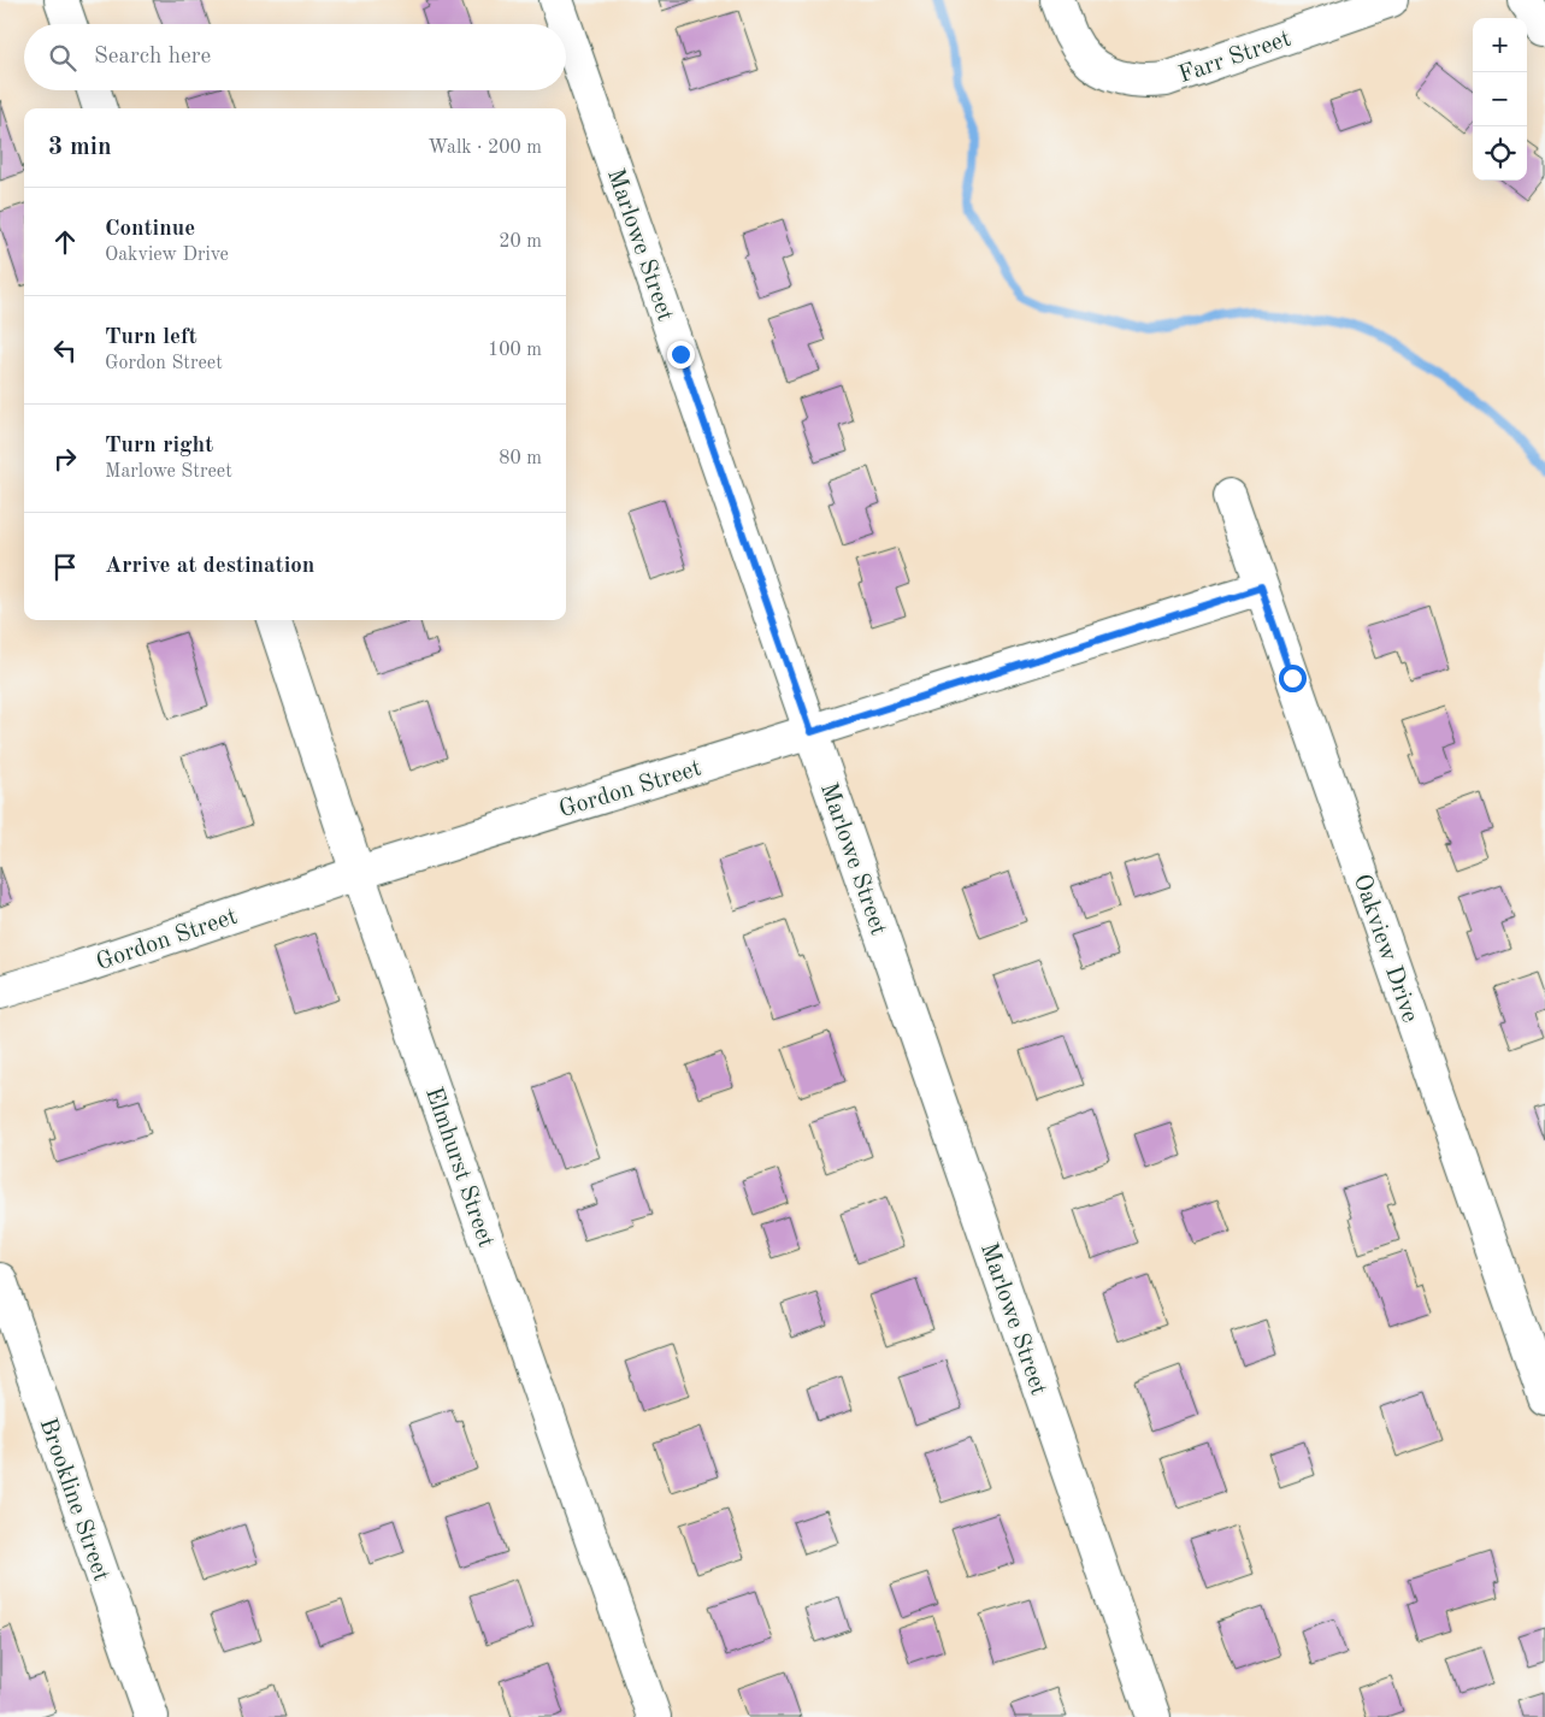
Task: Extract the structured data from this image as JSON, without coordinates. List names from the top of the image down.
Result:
{
  "streets": {
    "street": [
      "Farr Street",
      "Marlowe Street",
      "Gordon Street",
      "Oakview Drive",
      "Elmhurst Street",
      "Brookline Street"
    ]
  },
  "crossings": [
    ["Marlowe Street", "Gordon Street"],
    ["Gordon Street", "Oakview Drive"],
    ["Gordon Street", "Elmhurst Street"]
  ],
  "page": {
    "map_buttons": ["+", "−"],
    "search": "Search here",
    "heading": ["3 min", "Walk · 200 m"],
    "list": [
      ["Continue", "Oakview Drive", "20 m"],
      ["Turn left", "Gordon Street", "100 m"],
      ["Turn right", "Marlowe Street", "80 m"],
      "Arrive at destination"
    ]
  }
}
